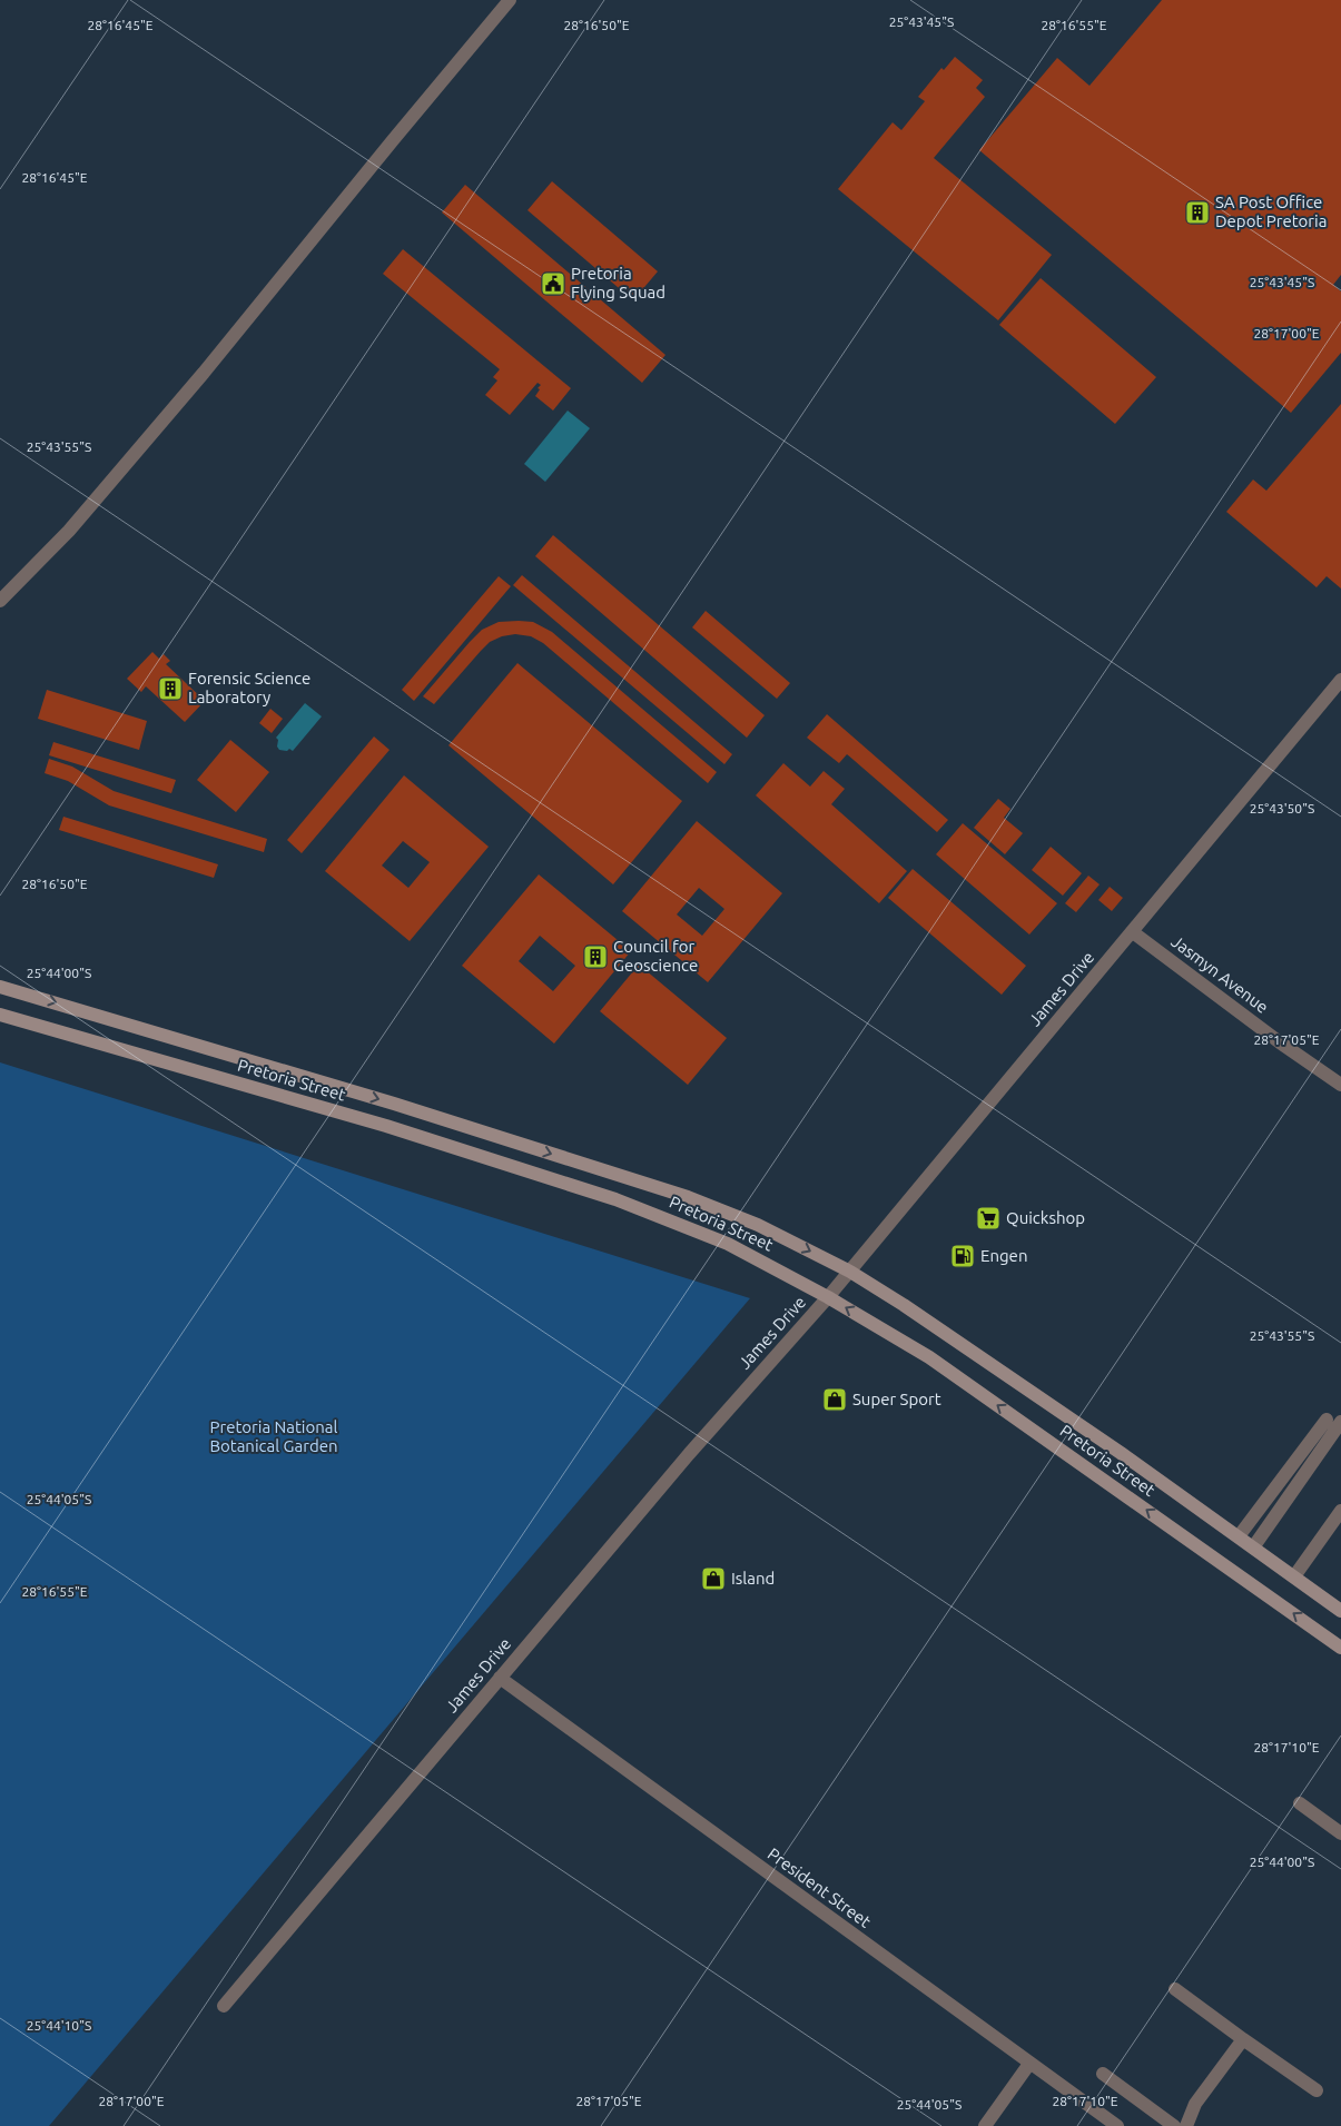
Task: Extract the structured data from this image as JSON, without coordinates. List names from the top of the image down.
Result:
{
  "streets": {
    "main road": ["Pretoria Street"],
    "street": ["Jasmyn Avenue", "James Drive", "President Street"]
  },
  "crossings": [
    ["Jasmyn Avenue", "James Drive"],
    ["James Drive", "Pretoria Street"],
    ["James Drive", "President Street"]
  ],
  "parks": ["Pretoria National Botanical Garden"],
  "places": {
    "building": ["SA Post Office Depot Pretoria", "Forensic Science Laboratory", "Council for Geoscience"],
    "public building": ["Pretoria Flying Squad"],
    "supermarket": ["Quickshop"],
    "fuel station": ["Engen"],
    "shop": ["Super Sport", "Island"]
  },
  "coordinates": [
    "25°43'45\"S",
    "28°16'45\"E",
    "28°16'50\"E",
    "28°16'55\"E",
    "28°17'00\"E",
    "25°43'55\"S",
    "25°43'50\"S",
    "25°44'00\"S",
    "28°17'05\"E",
    "25°44'05\"S",
    "28°17'10\"E",
    "25°44'10\"S"
  ]
}
